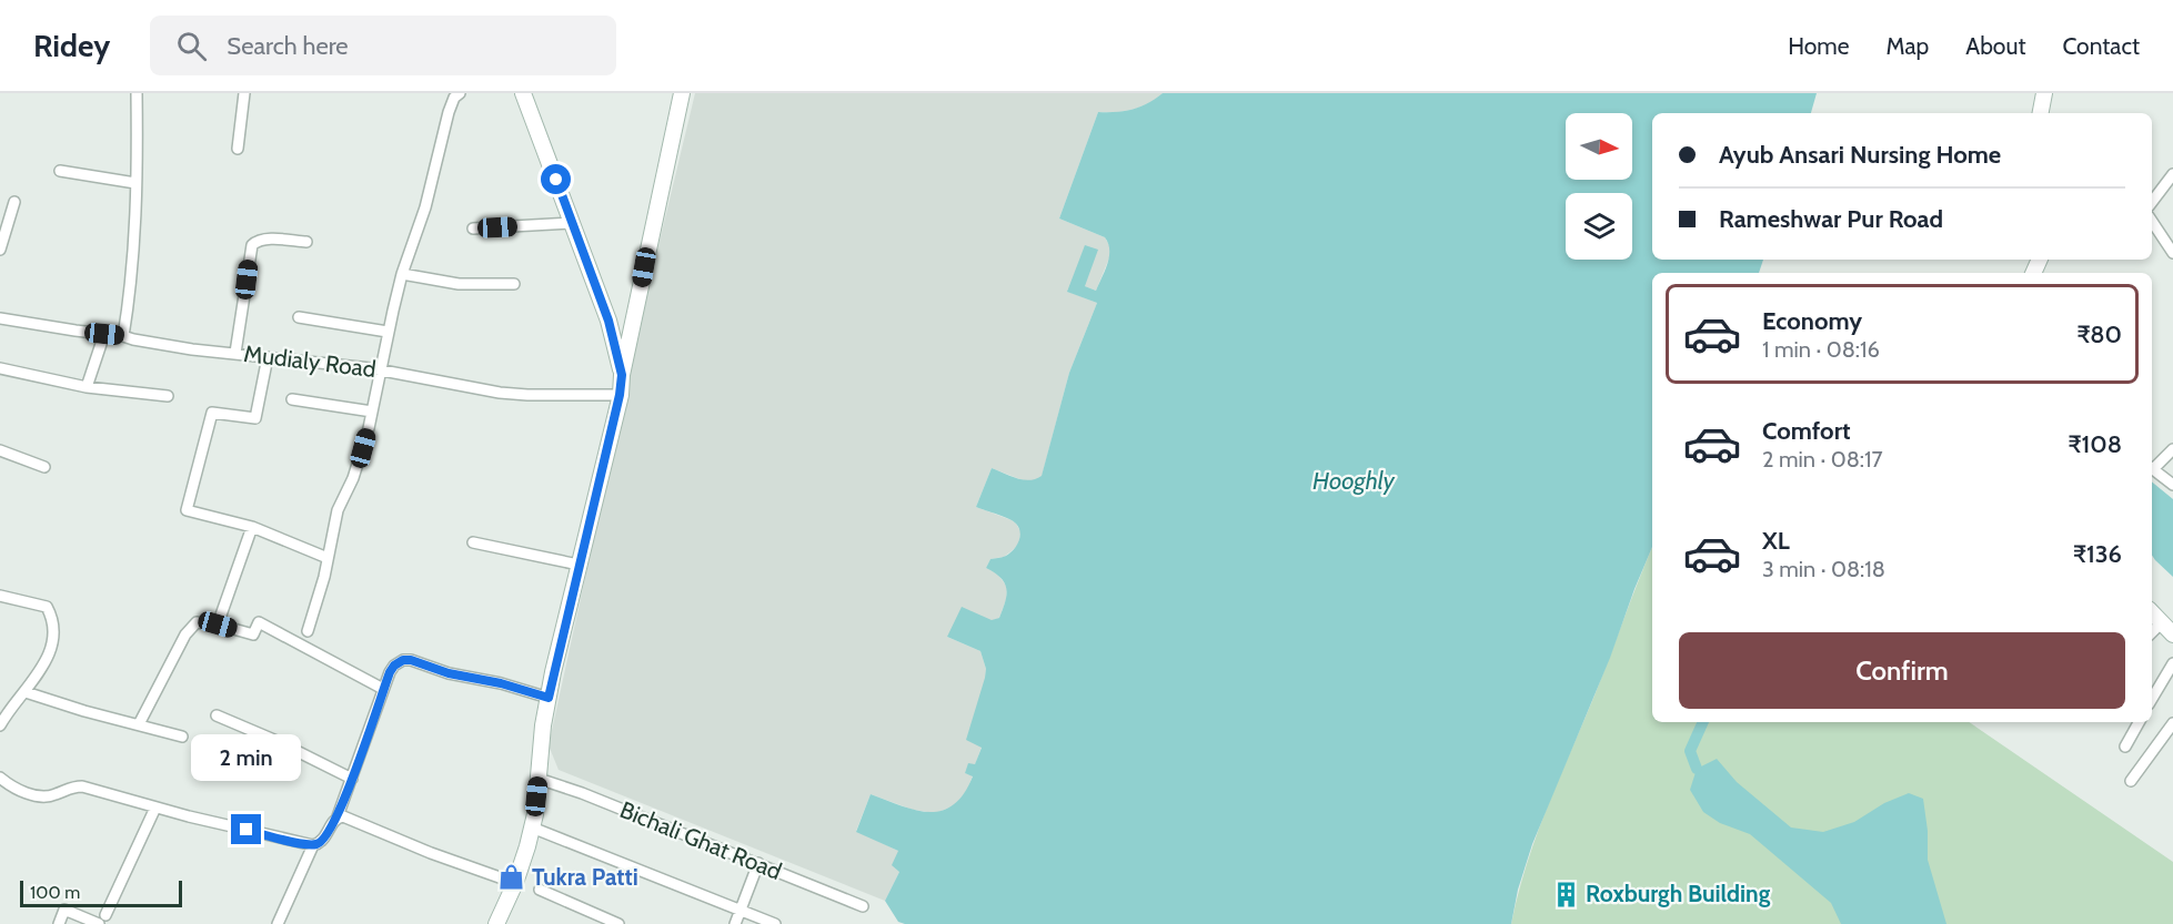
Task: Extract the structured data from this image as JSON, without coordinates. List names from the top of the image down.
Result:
{
  "streets": {
    "street": ["Mudialy Road", "Bichali Ghat Road"]
  },
  "water": ["Hooghly"],
  "places": {
    "shop": ["Tukra Patti"],
    "building": ["Roxburgh Building"]
  },
  "scale_bar": "100 m",
  "north": "right",
  "page": {
    "header": "Ridey",
    "search": "Search here",
    "nav": [
      "Home",
      "Map",
      "About",
      "Contact"
    ],
    "banner": ["Ayub Ansari Nursing Home", "Rameshwar Pur Road"],
    "list": [
      {
        "name": "Economy",
        "note": "1 min · 08:16",
        "value": "₹80"
      },
      {
        "name": "Comfort",
        "note": "2 min · 08:17",
        "value": "₹108"
      },
      {
        "name": "XL",
        "note": "3 min · 08:18",
        "value": "₹136"
      }
    ],
    "buttons": "Confirm",
    "bubble": "2 min",
    "scale": "100 m"
  }
}
